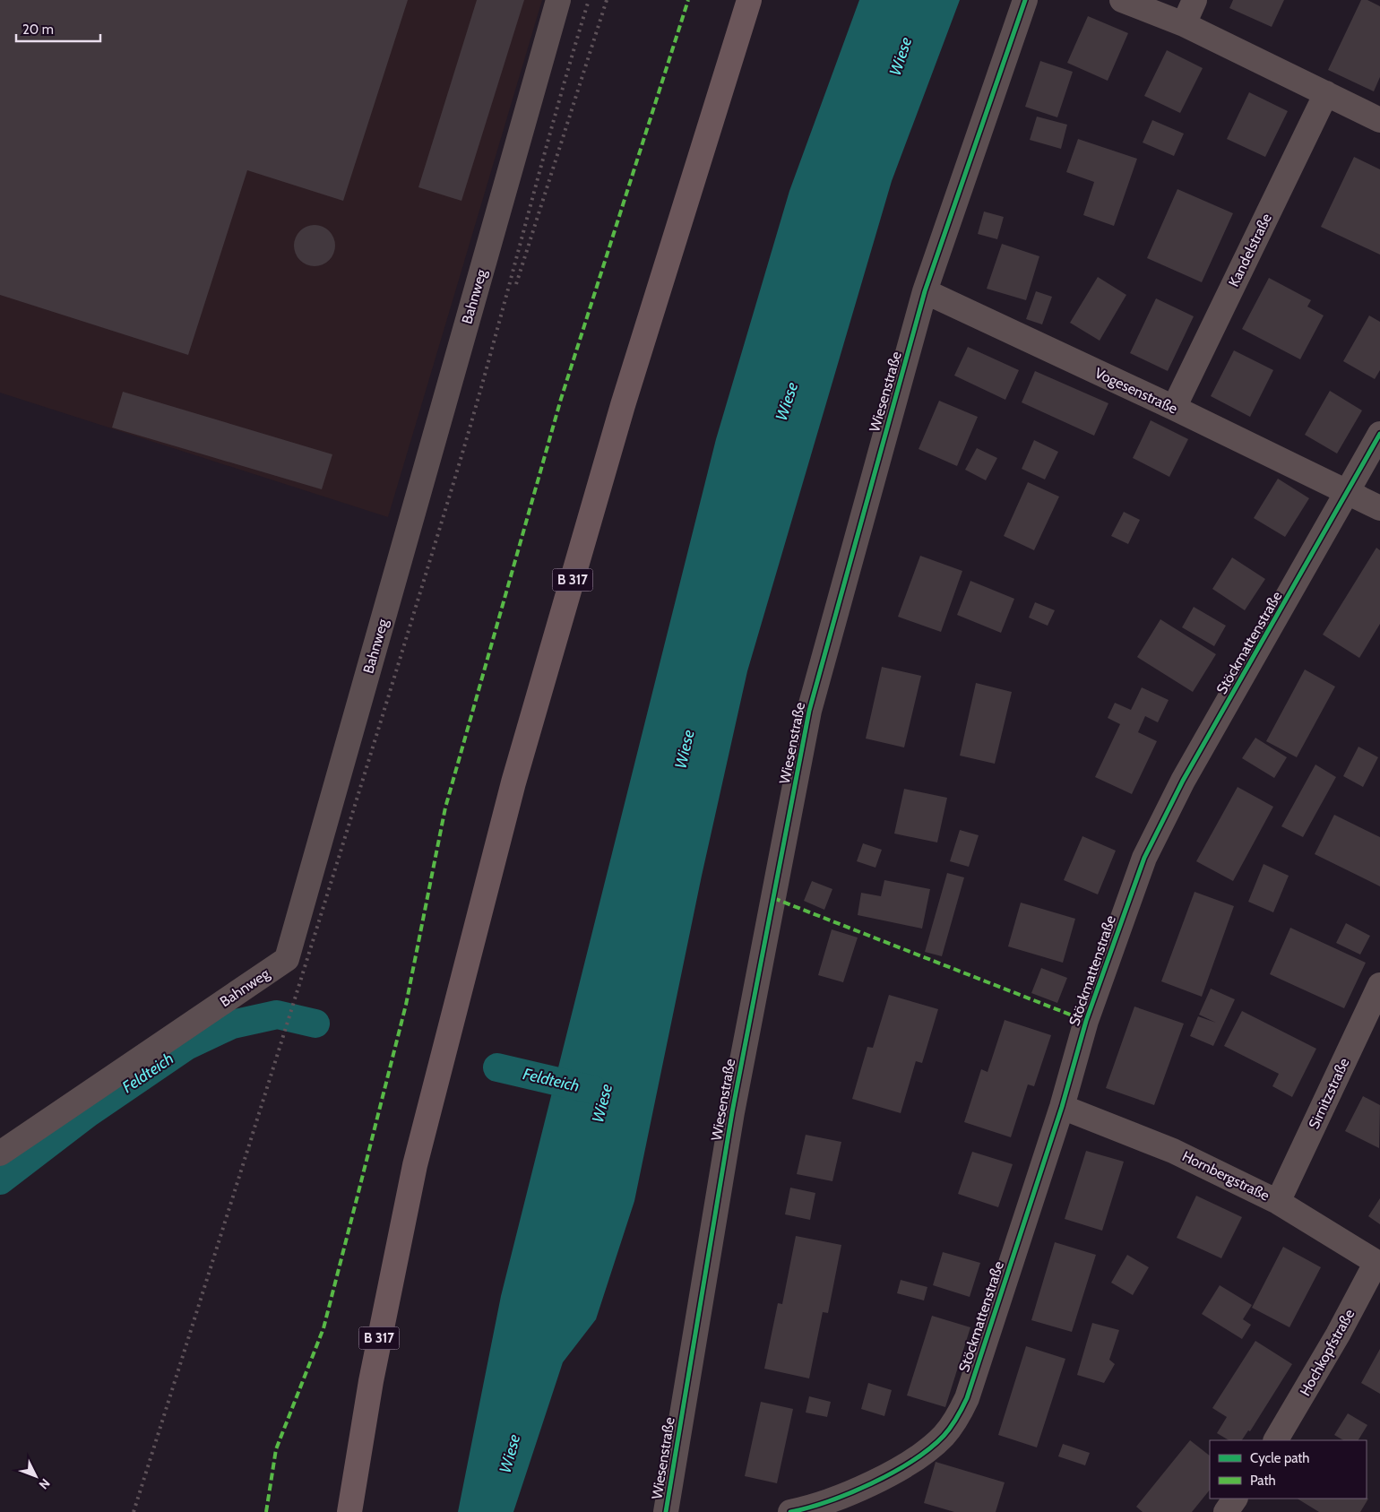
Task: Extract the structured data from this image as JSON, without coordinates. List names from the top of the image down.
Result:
{
  "streets": {
    "main road": ["B 317"],
    "street": [
      "Kandelstraße",
      "Bahnweg",
      "Vogesenstraße",
      "Wiesenstraße",
      "Stöckmattenstraße",
      "Sirnitzstraße",
      "Hornbergstraße",
      "Hochkopfstraße"
    ]
  },
  "crossings": [
    ["Kandelstraße", "Vogesenstraße"],
    ["Vogesenstraße", "Wiesenstraße"],
    ["Vogesenstraße", "Stöckmattenstraße"],
    ["Stöckmattenstraße", "Hornbergstraße"],
    ["Sirnitzstraße", "Hornbergstraße"],
    ["Hornbergstraße", "Hochkopfstraße"]
  ],
  "water": ["Wiese", "Feldteich"],
  "legend": ["Cycle path", "Path"],
  "scale_bar": "20 m",
  "north": "bottom right"
}
